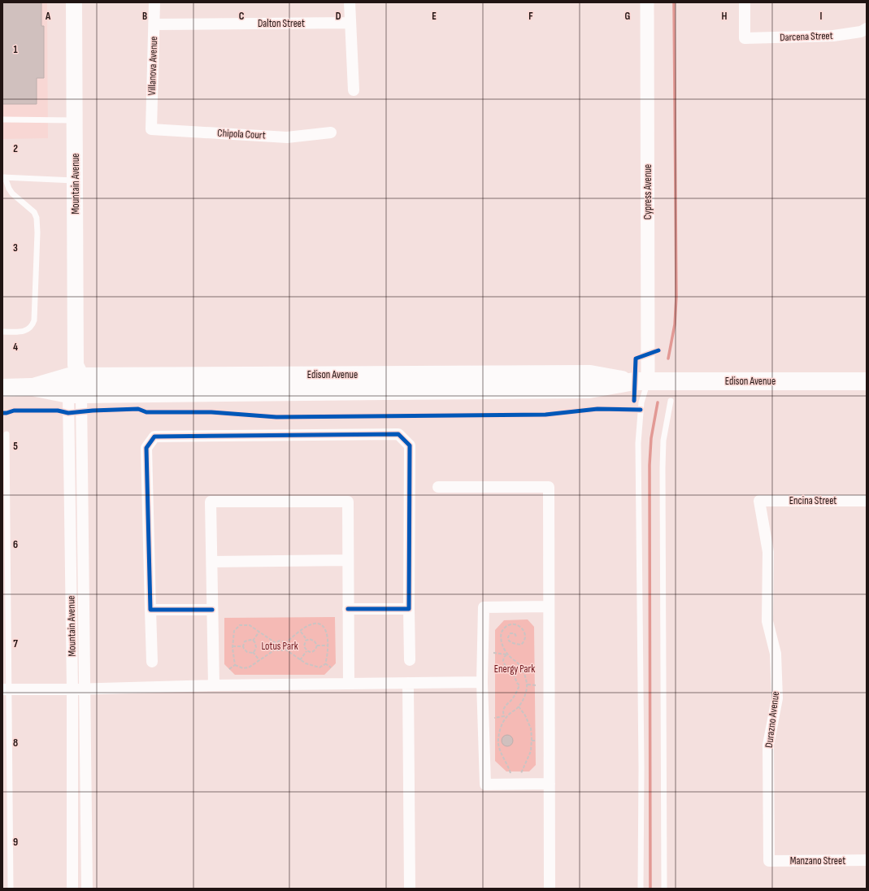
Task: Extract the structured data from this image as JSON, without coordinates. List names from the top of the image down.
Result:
{
  "streets": {
    "main road": ["Mountain Avenue", "Edison Avenue"],
    "street": [
      "Dalton Street",
      "Darcena Street",
      "Villanova Avenue",
      "Chipola Court",
      "Cypress Avenue",
      "Encina Street",
      "Durazno Avenue",
      "Manzano Street"
    ]
  },
  "crossings": [
    ["Dalton Street", "Villanova Avenue"],
    ["Villanova Avenue", "Chipola Court"],
    ["Mountain Avenue", "Edison Avenue"],
    ["Cypress Avenue", "Edison Avenue"],
    ["Encina Street", "Durazno Avenue"],
    ["Durazno Avenue", "Manzano Street"]
  ],
  "parks": ["Lotus Park", "Energy Park"],
  "grid": {
    "columns": [
      "A",
      "B",
      "C",
      "D",
      "E",
      "F",
      "G",
      "H",
      "I"
    ],
    "rows": [
      "1",
      "2",
      "3",
      "4",
      "5",
      "6",
      "7",
      "8",
      "9"
    ]
  }
}
